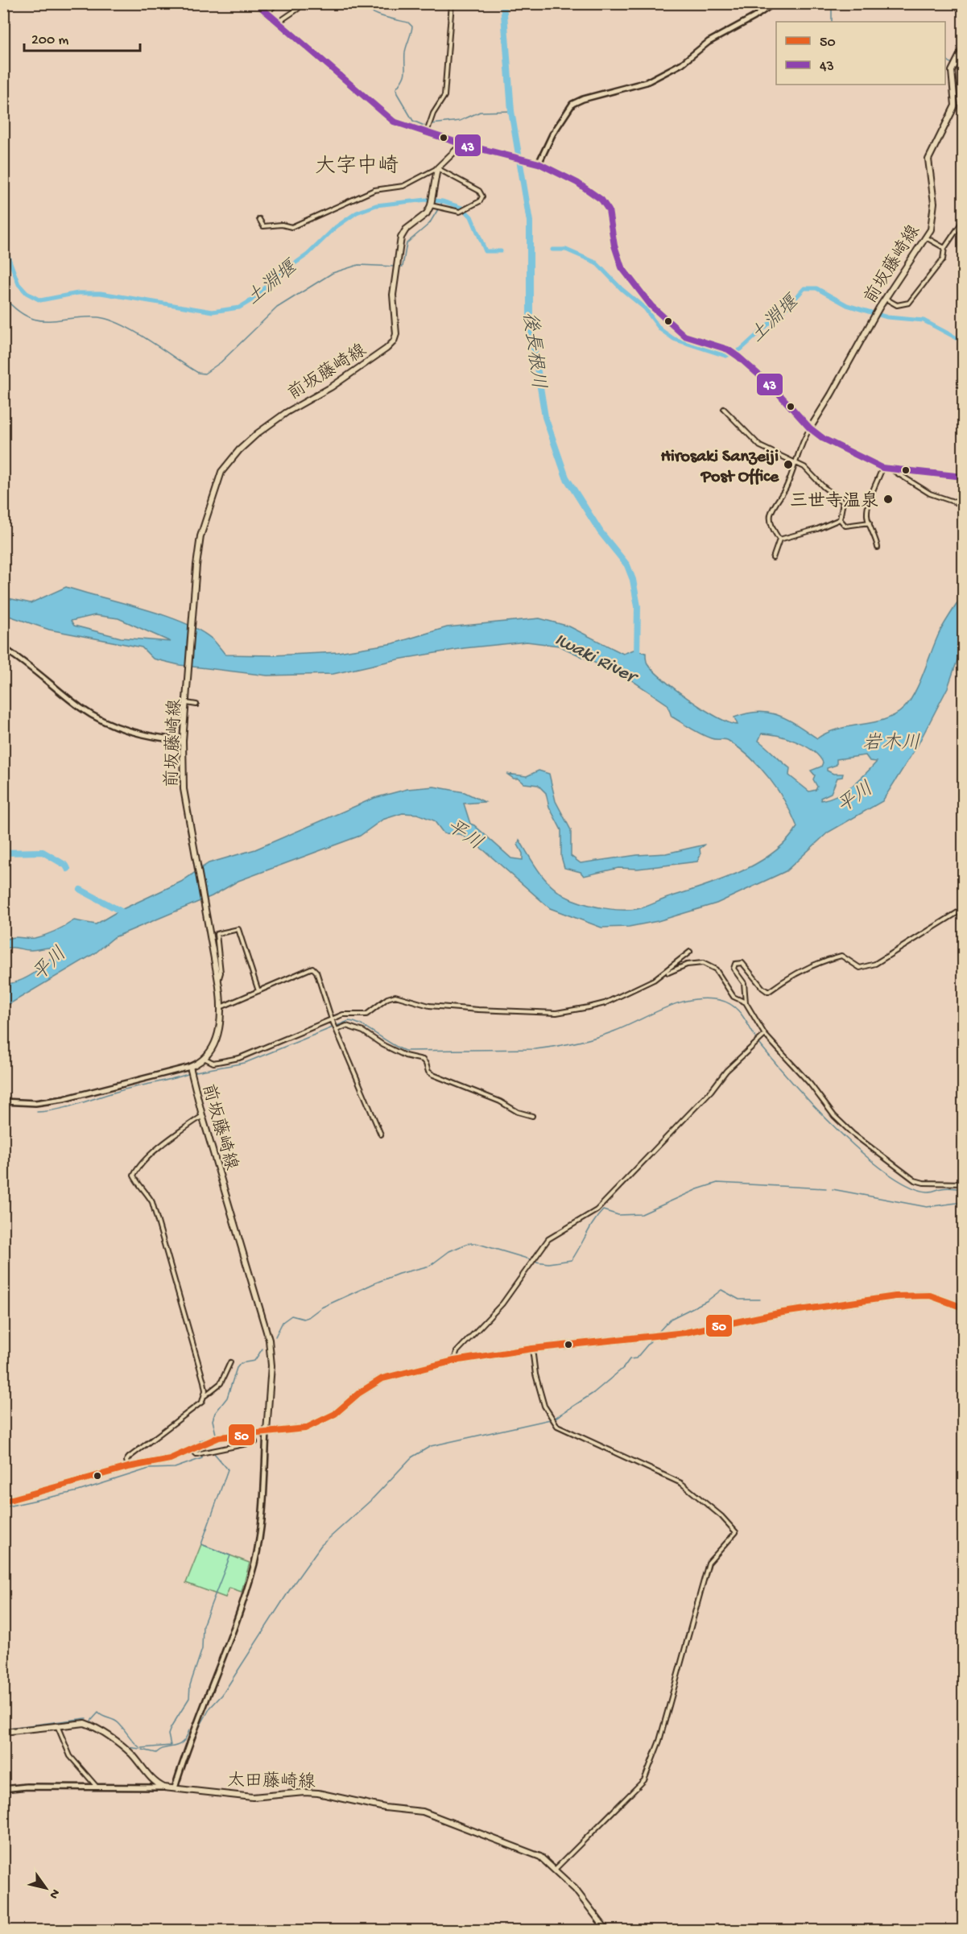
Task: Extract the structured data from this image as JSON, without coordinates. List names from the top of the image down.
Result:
{
  "streets": {
    "main road": ["前坂藤崎線", "太田藤崎線"]
  },
  "districts": ["大字中崎"],
  "water": [
    "土淵堰",
    "後長根川",
    "Iwaki River",
    "岩木川",
    "平川"
  ],
  "places": ["Hirosaki Sanzeiji Post Office", "三世寺温泉"],
  "lines": ["transit line 43", "transit line 50"],
  "legend": ["50", "43"],
  "scale_bar": "200 m",
  "north": "bottom right"
}
